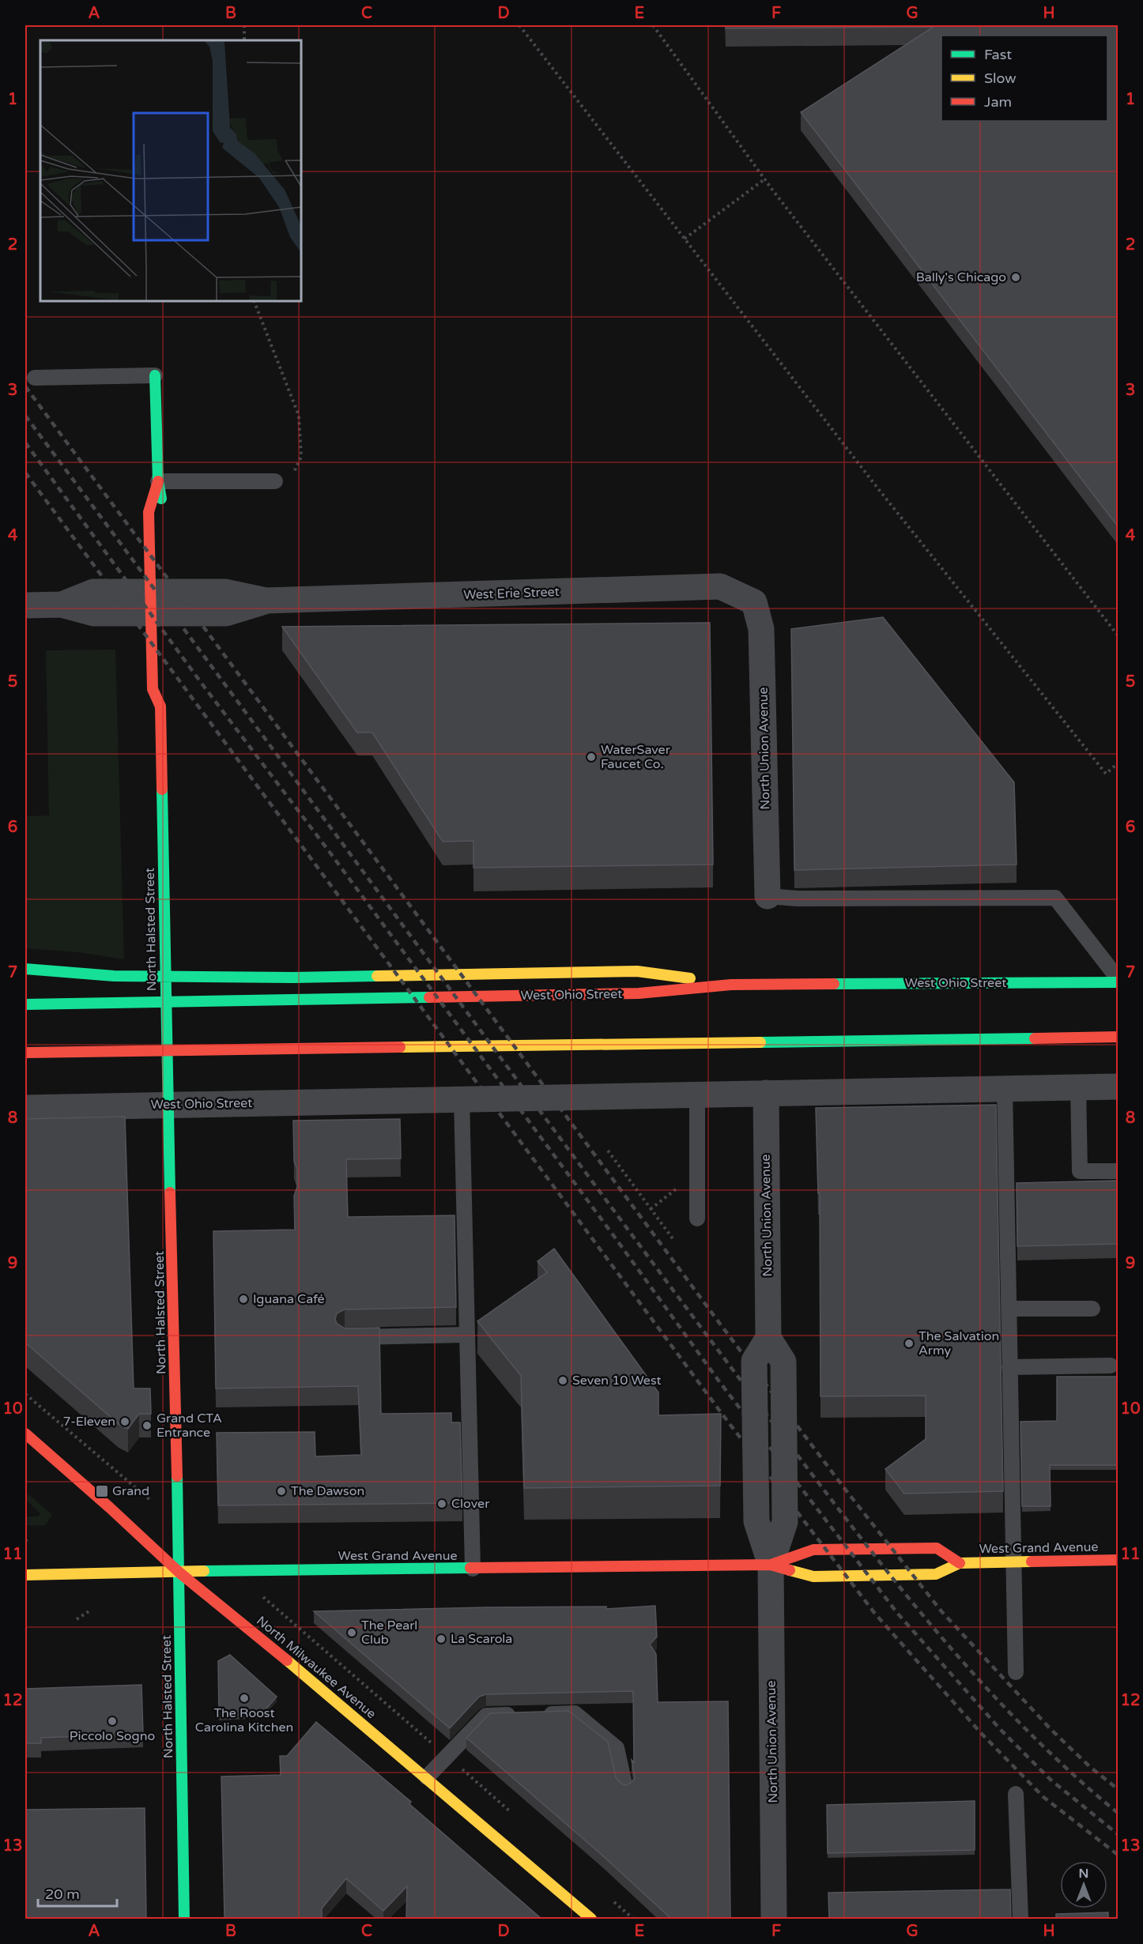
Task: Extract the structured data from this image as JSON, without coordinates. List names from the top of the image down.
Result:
{
  "streets": {
    "main road": [
      "North Halsted Street",
      "West Ohio Street",
      "West Grand Avenue",
      "North Milwaukee Avenue"
    ],
    "street": ["West Erie Street", "North Union Avenue"]
  },
  "crossings": [
    ["West Erie Street", "North Union Avenue"],
    ["West Erie Street", "North Halsted Street"],
    ["North Union Avenue", "West Ohio Street"],
    ["North Union Avenue", "West Grand Avenue"],
    ["North Halsted Street", "West Ohio Street"],
    ["North Halsted Street", "West Grand Avenue"],
    ["North Halsted Street", "North Milwaukee Avenue"],
    ["West Grand Avenue", "North Milwaukee Avenue"]
  ],
  "places": {
    "other": [
      "Bally's Chicago",
      "WaterSaver Faucet Co.",
      "Iguana Café",
      "The Salvation Army",
      "Seven 10 West",
      "7-Eleven",
      "Grand CTA Entrance",
      "The Dawson",
      "Clover",
      "The Pearl Club",
      "La Scarola",
      "The Roost Carolina Kitchen",
      "Piccolo Sogno"
    ],
    "transit": ["Grand"]
  },
  "legend": ["Fast", "Slow", "Jam"],
  "scale_bar": "20 m",
  "north": "top",
  "grid": {
    "columns": [
      "A",
      "B",
      "C",
      "D",
      "E",
      "F",
      "G",
      "H"
    ],
    "rows": [
      "1",
      "2",
      "3",
      "4",
      "5",
      "6",
      "7",
      "8",
      "9",
      "10",
      "11",
      "12",
      "13"
    ]
  }
}
